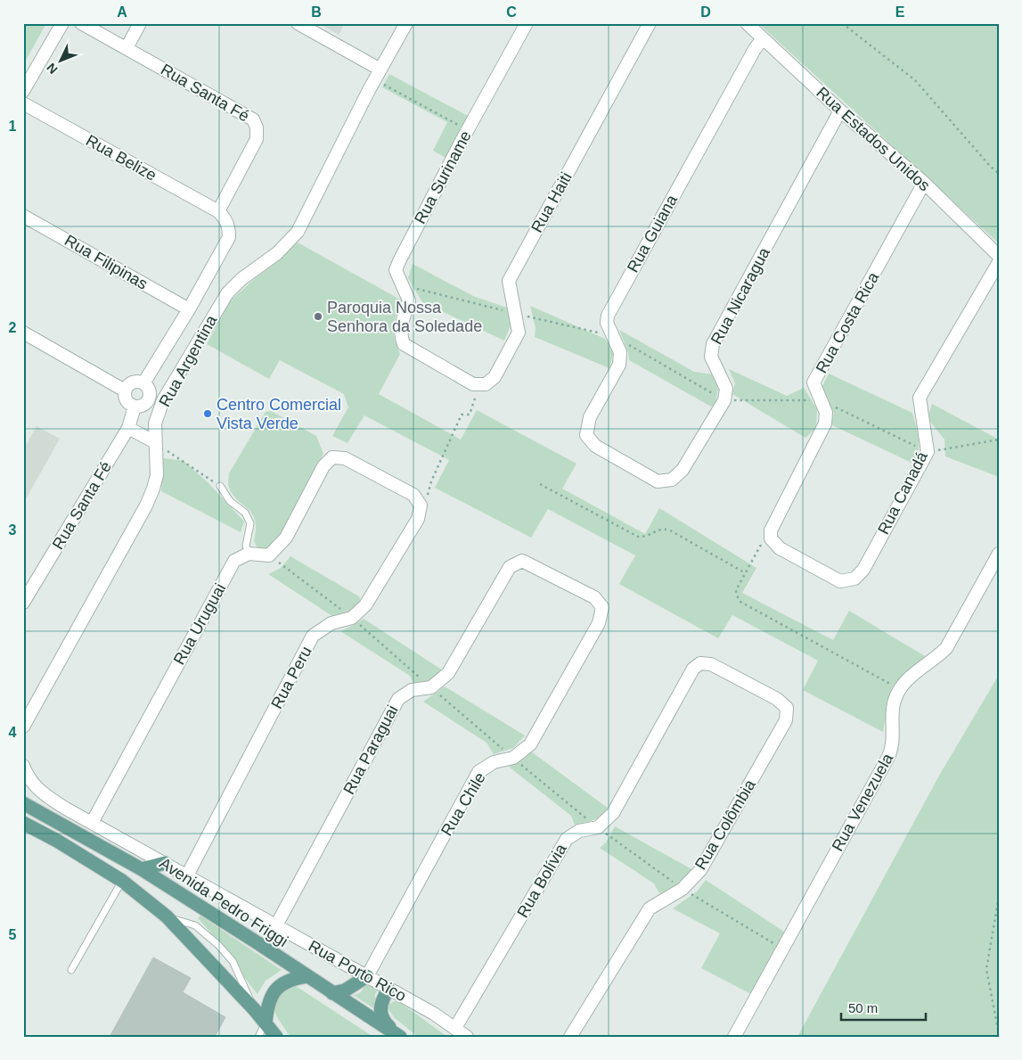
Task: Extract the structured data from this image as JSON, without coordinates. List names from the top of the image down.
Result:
{
  "streets": {
    "main road": ["Avenida Pedro Friggi"],
    "street": [
      "Rua Santa Fé",
      "Rua Estados Unidos",
      "Rua Belize",
      "Rua Suriname",
      "Rua Haiti",
      "Rua Guiana",
      "Rua Filipinas",
      "Rua Nicaragua",
      "Rua Costa Rica",
      "Rua Argentina",
      "Rua Canadá",
      "Rua Uruguai",
      "Rua Peru",
      "Rua Paraguai",
      "Rua Venezuela",
      "Rua Chile",
      "Rua Colômbia",
      "Rua Bolívia",
      "Rua Porto Rico"
    ]
  },
  "crossings": [
    ["Rua Santa Fé", "Rua Belize"],
    ["Rua Estados Unidos", "Rua Guiana"],
    ["Rua Estados Unidos", "Rua Nicaragua"],
    ["Rua Estados Unidos", "Rua Costa Rica"],
    ["Rua Suriname", "Rua Haiti"],
    ["Rua Guiana", "Rua Nicaragua"],
    ["Rua Costa Rica", "Rua Canadá"],
    ["Rua Uruguai", "Rua Porto Rico"],
    ["Rua Peru", "Rua Porto Rico"],
    ["Rua Paraguai", "Rua Chile"],
    ["Rua Paraguai", "Rua Porto Rico"],
    ["Rua Chile", "Rua Porto Rico"],
    ["Rua Colômbia", "Rua Bolívia"],
    ["Rua Bolívia", "Rua Porto Rico"]
  ],
  "places": ["Paroquia Nossa Senhora da Soledade", "Centro Comercial Vista Verde"],
  "scale_bar": "50 m",
  "north": "bottom left",
  "grid": {
    "columns": [
      "A",
      "B",
      "C",
      "D",
      "E"
    ],
    "rows": [
      "1",
      "2",
      "3",
      "4",
      "5"
    ]
  }
}
